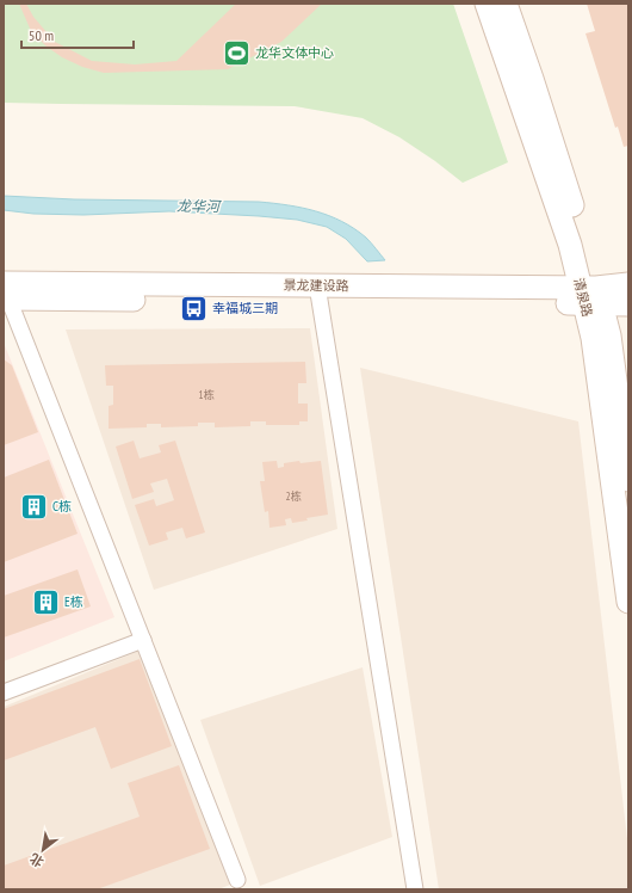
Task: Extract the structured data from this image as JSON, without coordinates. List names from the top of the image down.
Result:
{
  "streets": {
    "main road": ["景龙建设路", "清泉路"]
  },
  "crossings": [
    ["景龙建设路", "清泉路"]
  ],
  "water": ["龙华河"],
  "places": {
    "sports": ["龙华文体中心"],
    "bus stop": ["幸福城三期"],
    "building": ["C栋", "E栋"]
  },
  "house_numbers": ["1栋", "2栋"],
  "scale_bar": "50 m",
  "north": "bottom left"
}
